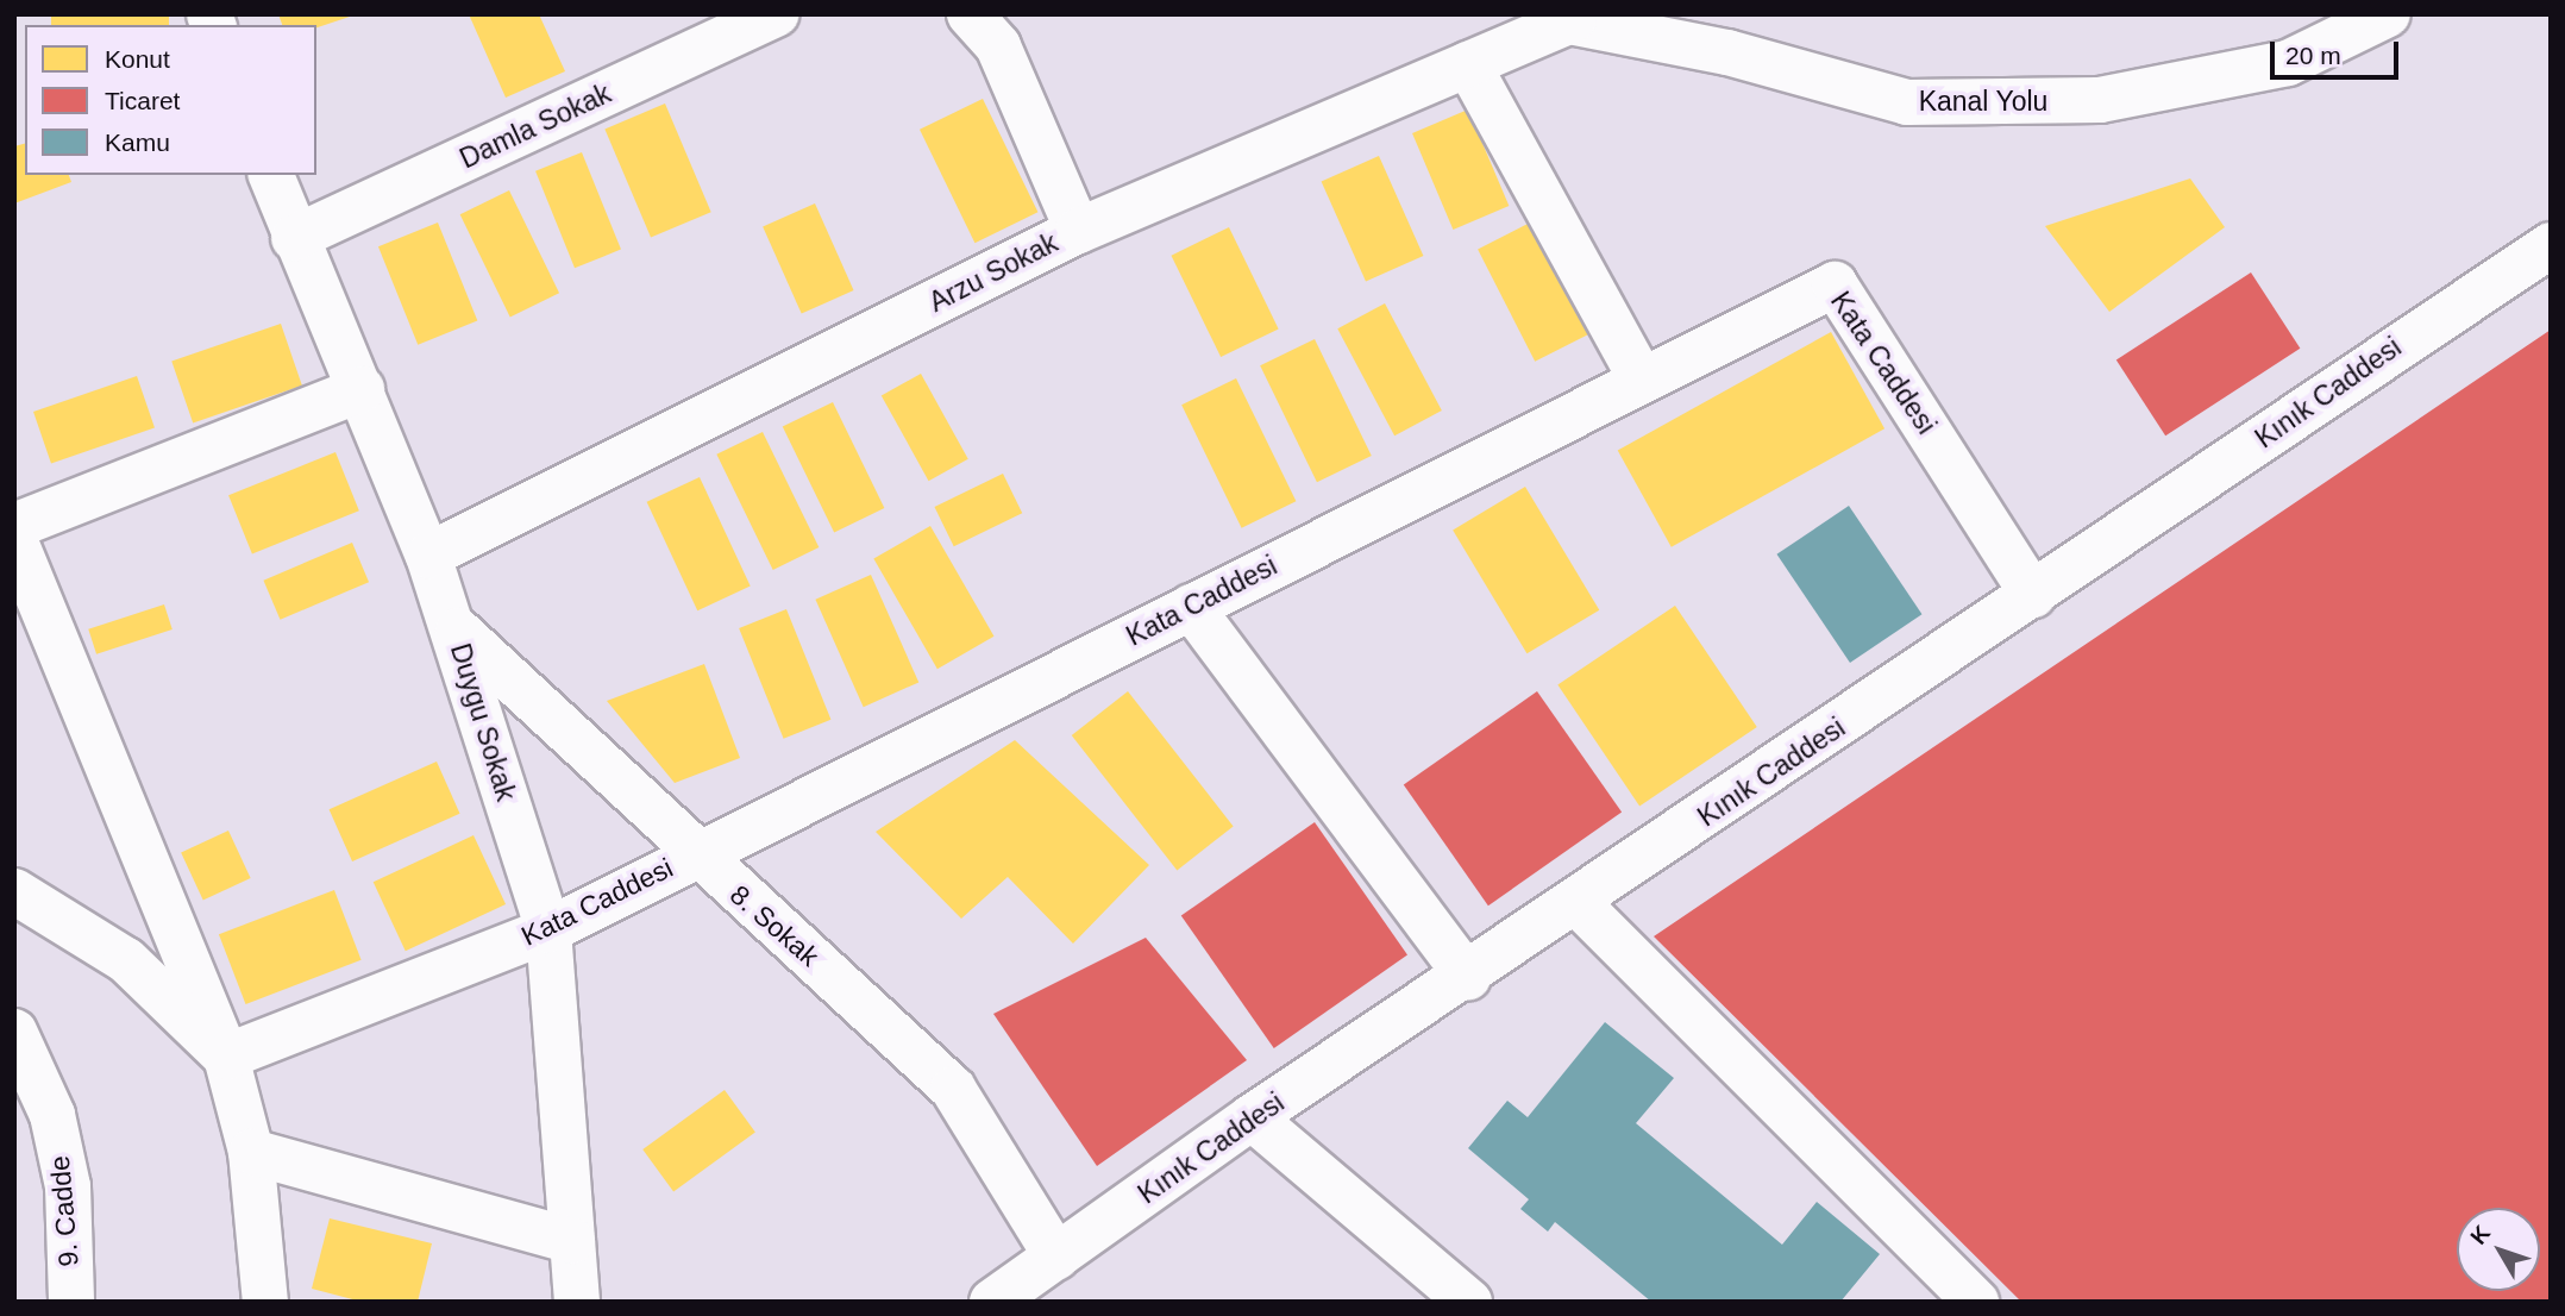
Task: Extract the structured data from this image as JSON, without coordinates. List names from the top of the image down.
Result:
{
  "streets": {
    "street": [
      "Kanal Yolu",
      "Damla Sokak",
      "Arzu Sokak",
      "Kata Caddesi",
      "Kınık Caddesi",
      "Duygu Sokak",
      "8. Sokak",
      "9. Cadde"
    ]
  },
  "crossings": [
    ["Kanal Yolu", "Arzu Sokak"],
    ["Damla Sokak", "Duygu Sokak"],
    ["Arzu Sokak", "Duygu Sokak"],
    ["Kata Caddesi", "Kınık Caddesi"],
    ["Kata Caddesi", "Duygu Sokak"],
    ["Kata Caddesi", "8. Sokak"],
    ["Kınık Caddesi", "8. Sokak"],
    ["Duygu Sokak", "8. Sokak"]
  ],
  "legend": ["Konut", "Ticaret", "Kamu"],
  "scale_bar": "20 m",
  "north": "top left"
}
